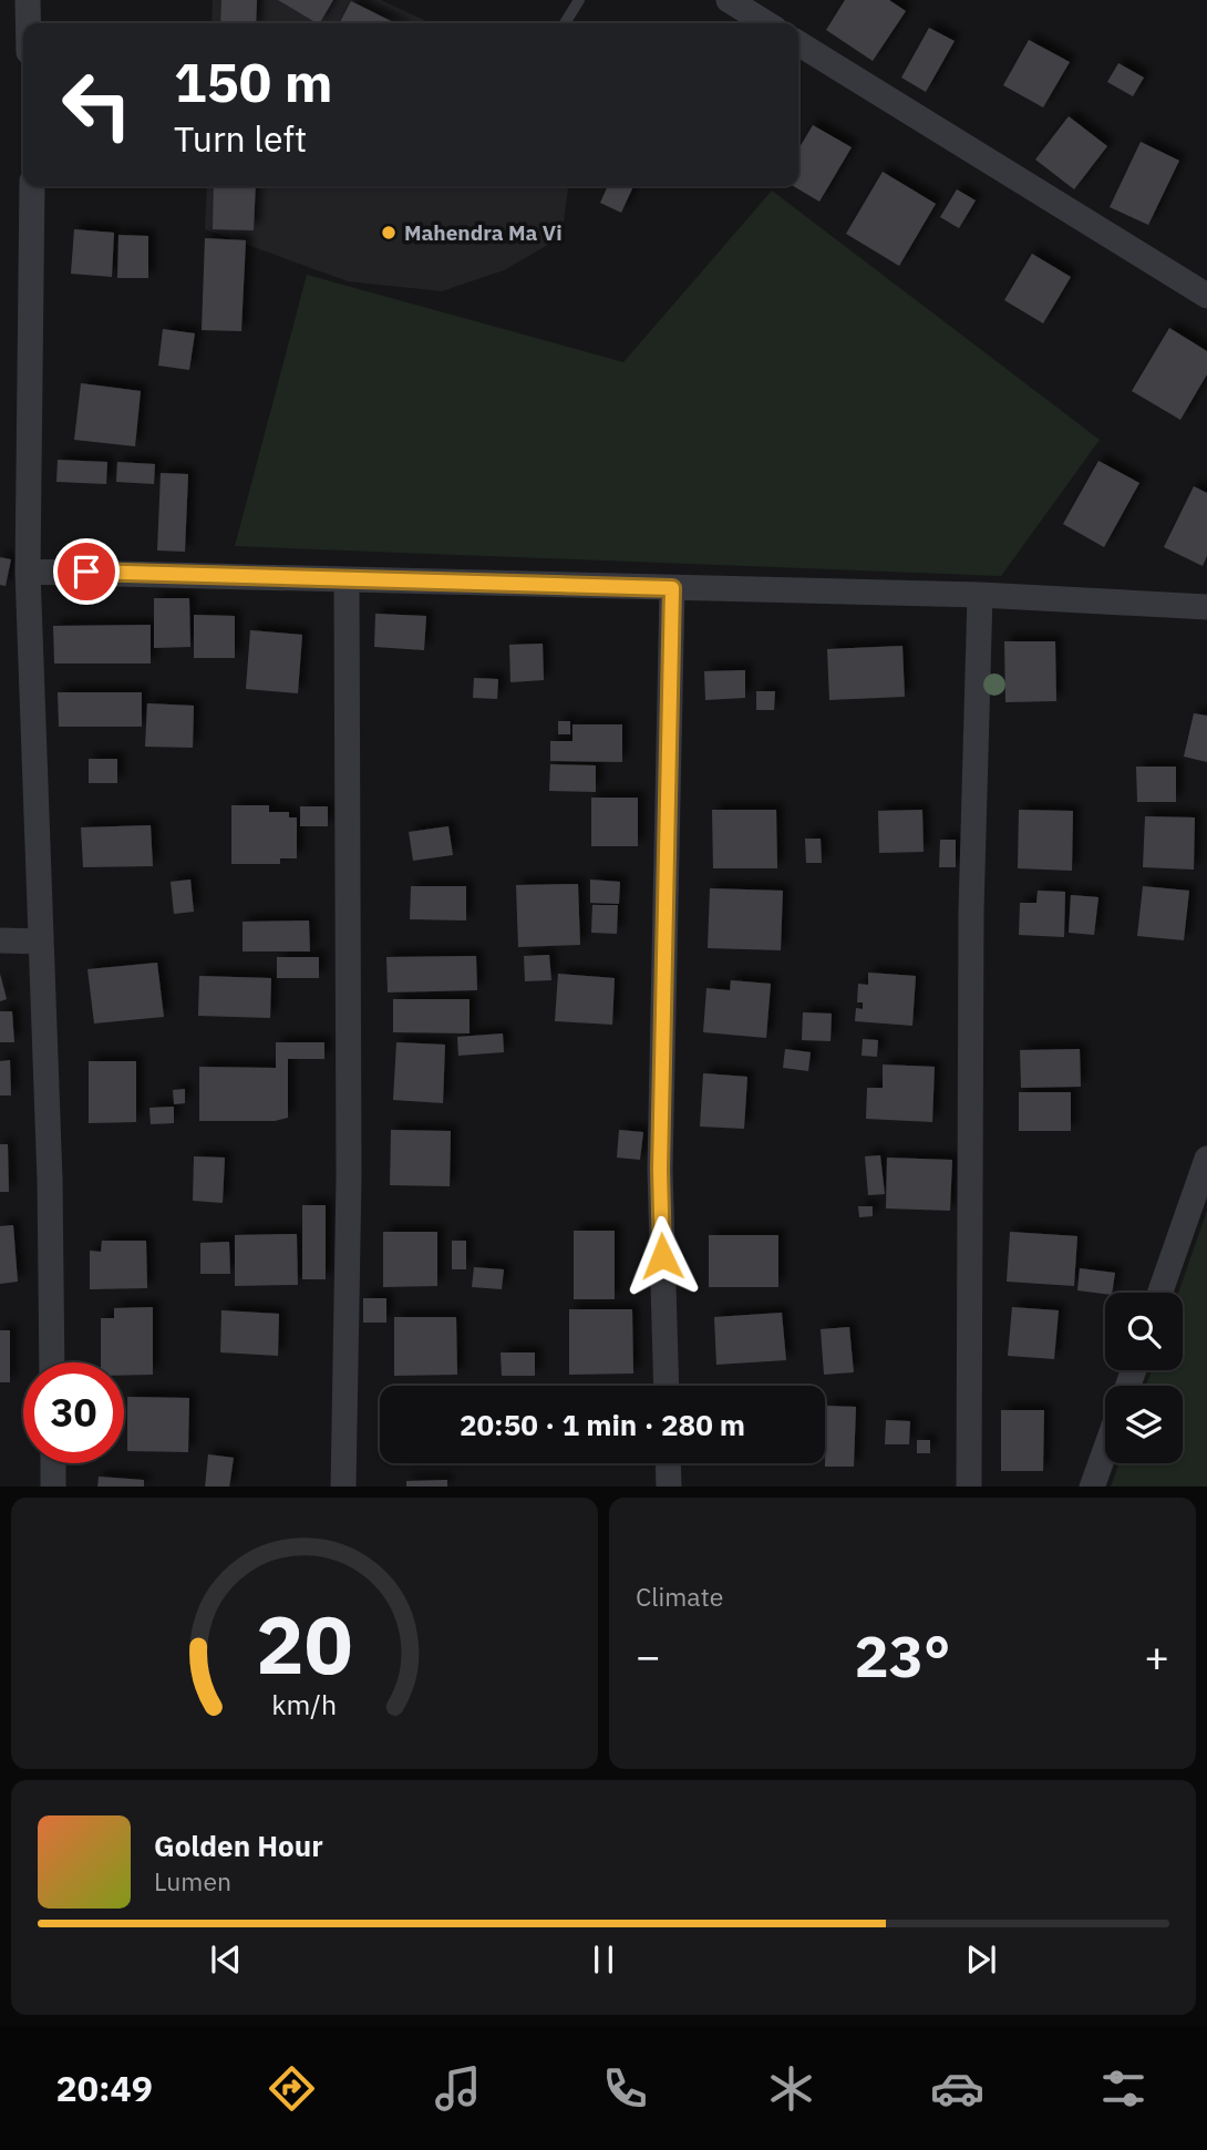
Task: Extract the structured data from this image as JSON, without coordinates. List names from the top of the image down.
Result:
{
  "places": ["Mahendra Ma Vi"],
  "page": {
    "turn": ["150 m", "Turn left"],
    "limit": "30",
    "trip": "20:50 · 1 min · 280 m",
    "tile": "Climate",
    "heat": ["−", "23°", "+"],
    "song": ["Golden Hour", "Lumen"],
    "tabs": "20:49",
    "gauge": ["20", "km/h"]
  }
}
